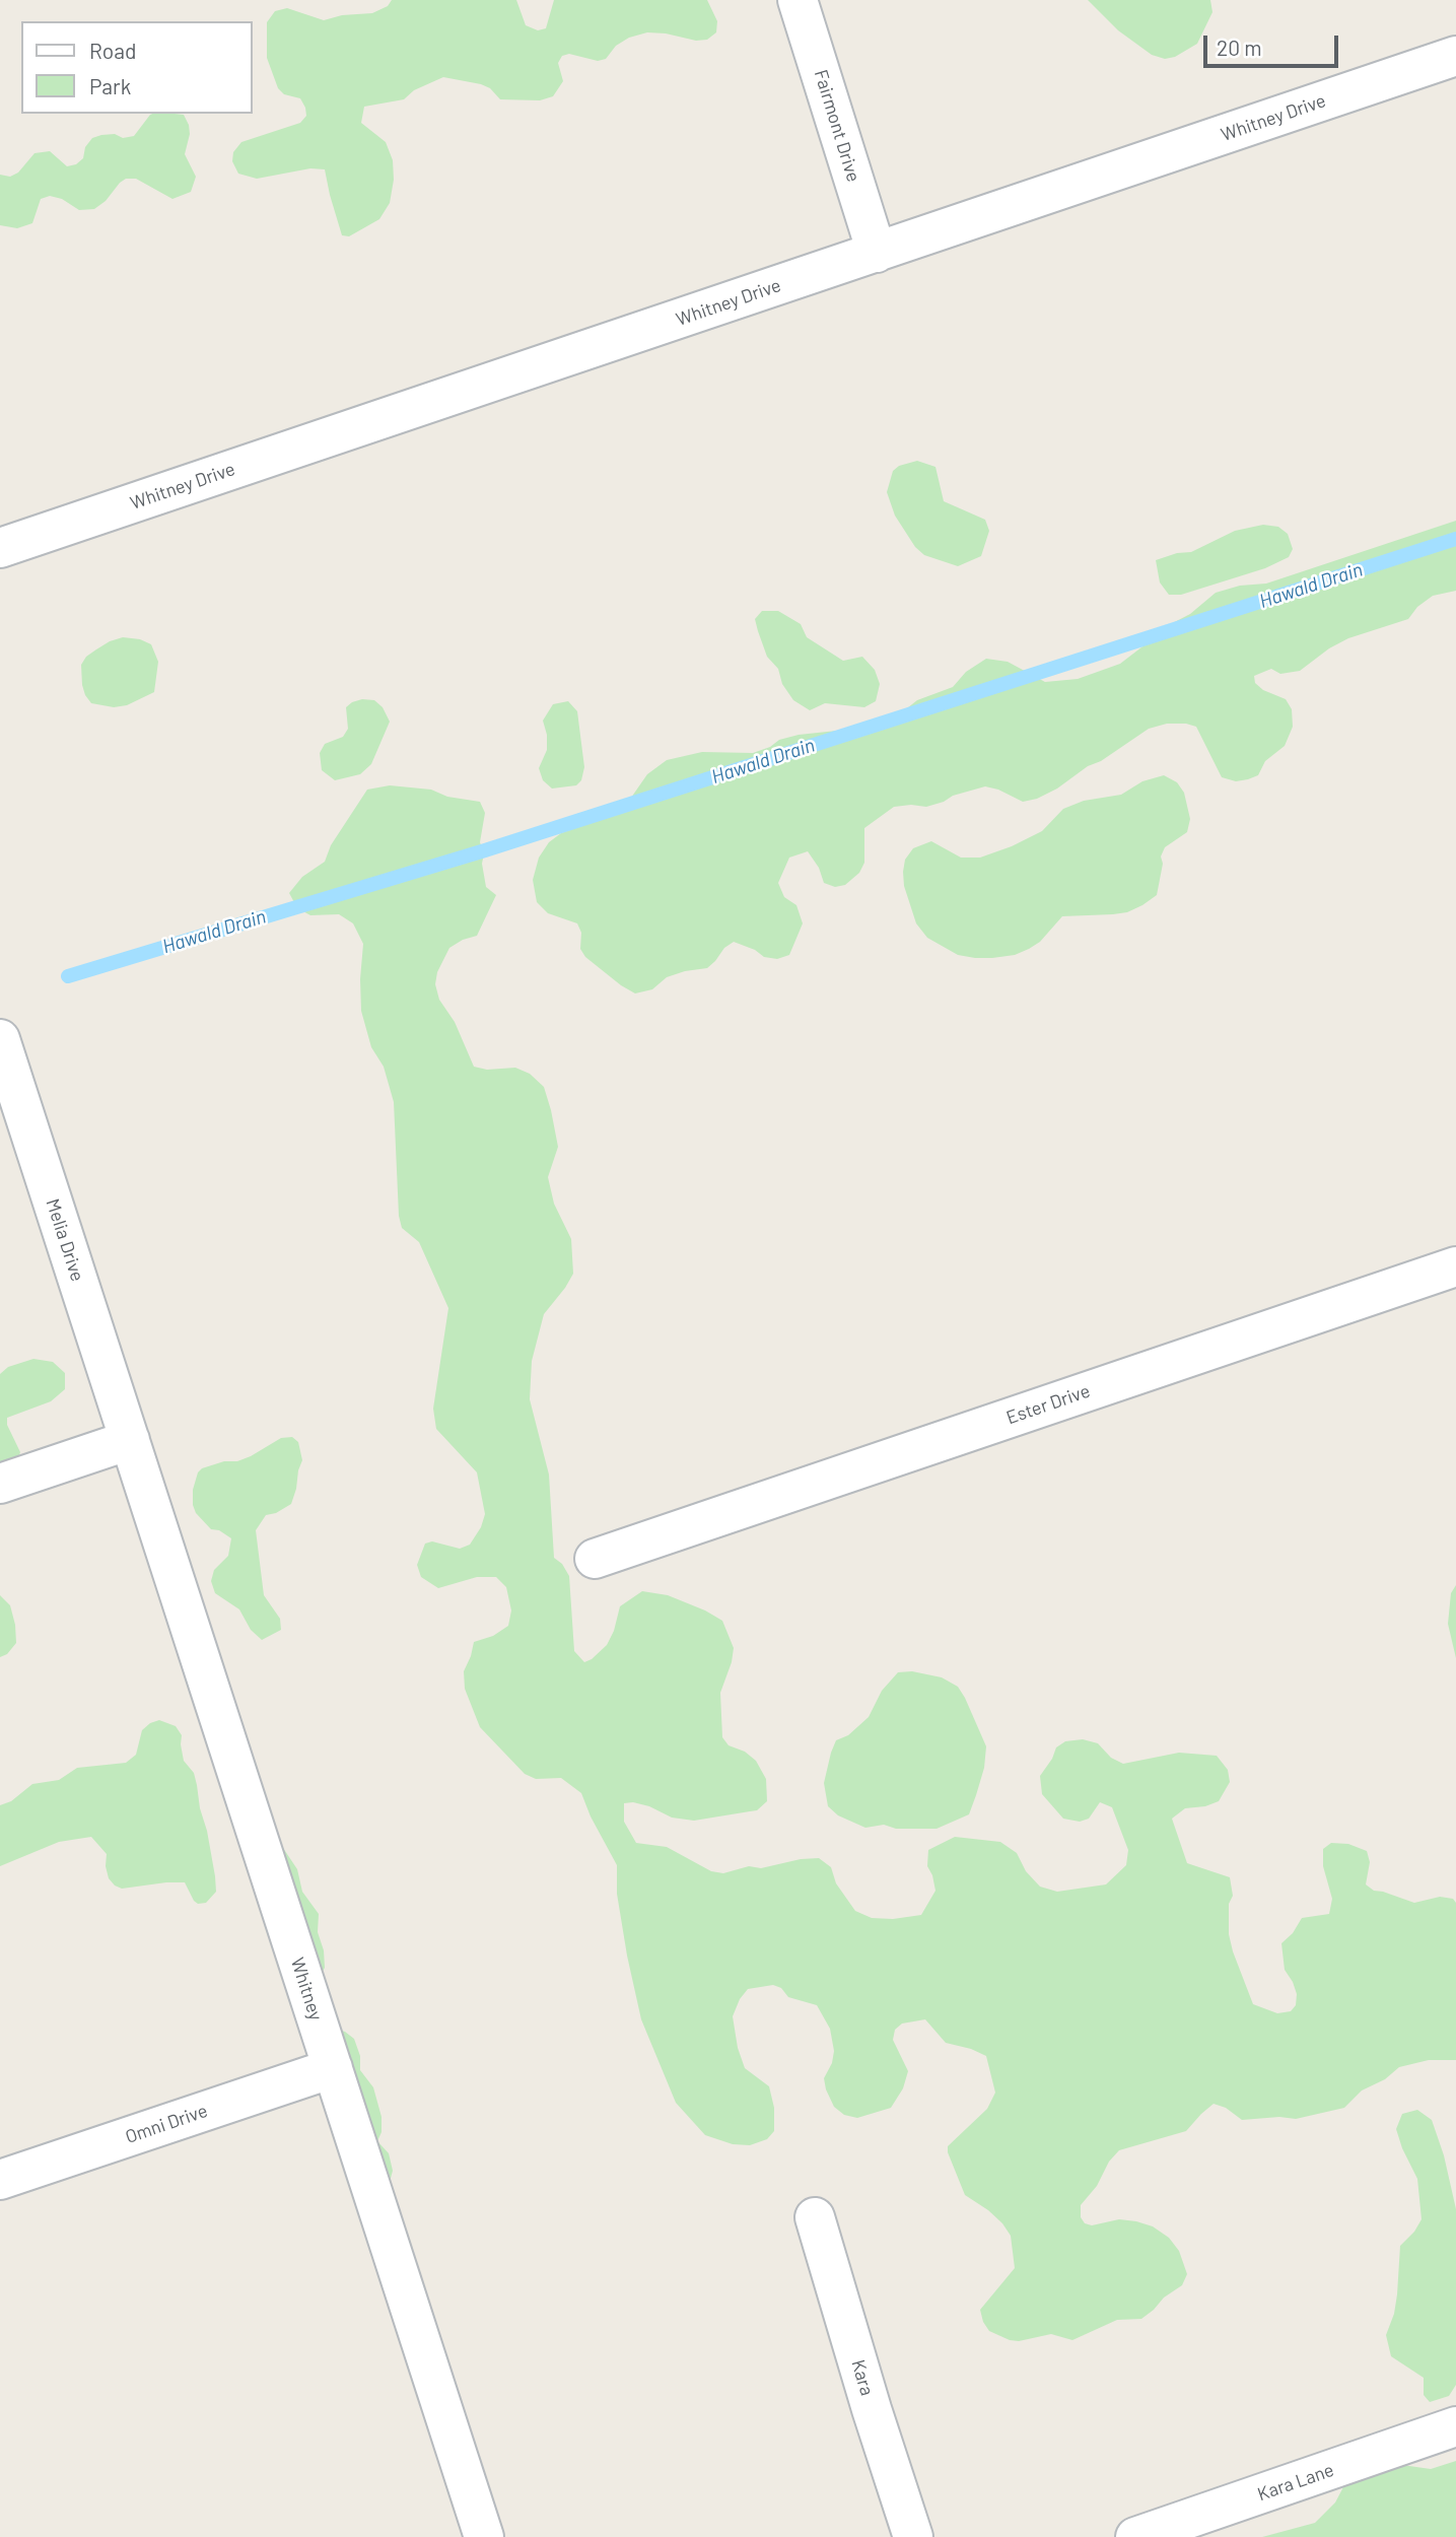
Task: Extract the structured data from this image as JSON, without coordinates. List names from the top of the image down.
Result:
{
  "streets": {
    "street": [
      "Whitney Drive",
      "Fairmont Drive",
      "Melia Drive",
      "Ester Drive",
      "Whitney",
      "Omni Drive",
      "Kara",
      "Kara Lane"
    ]
  },
  "crossings": [
    ["Whitney Drive", "Fairmont Drive"],
    ["Melia Drive", "Whitney"],
    ["Whitney", "Omni Drive"]
  ],
  "water": ["Hawald Drain"],
  "legend": ["Road", "Park"],
  "scale_bar": "20 m"
}
